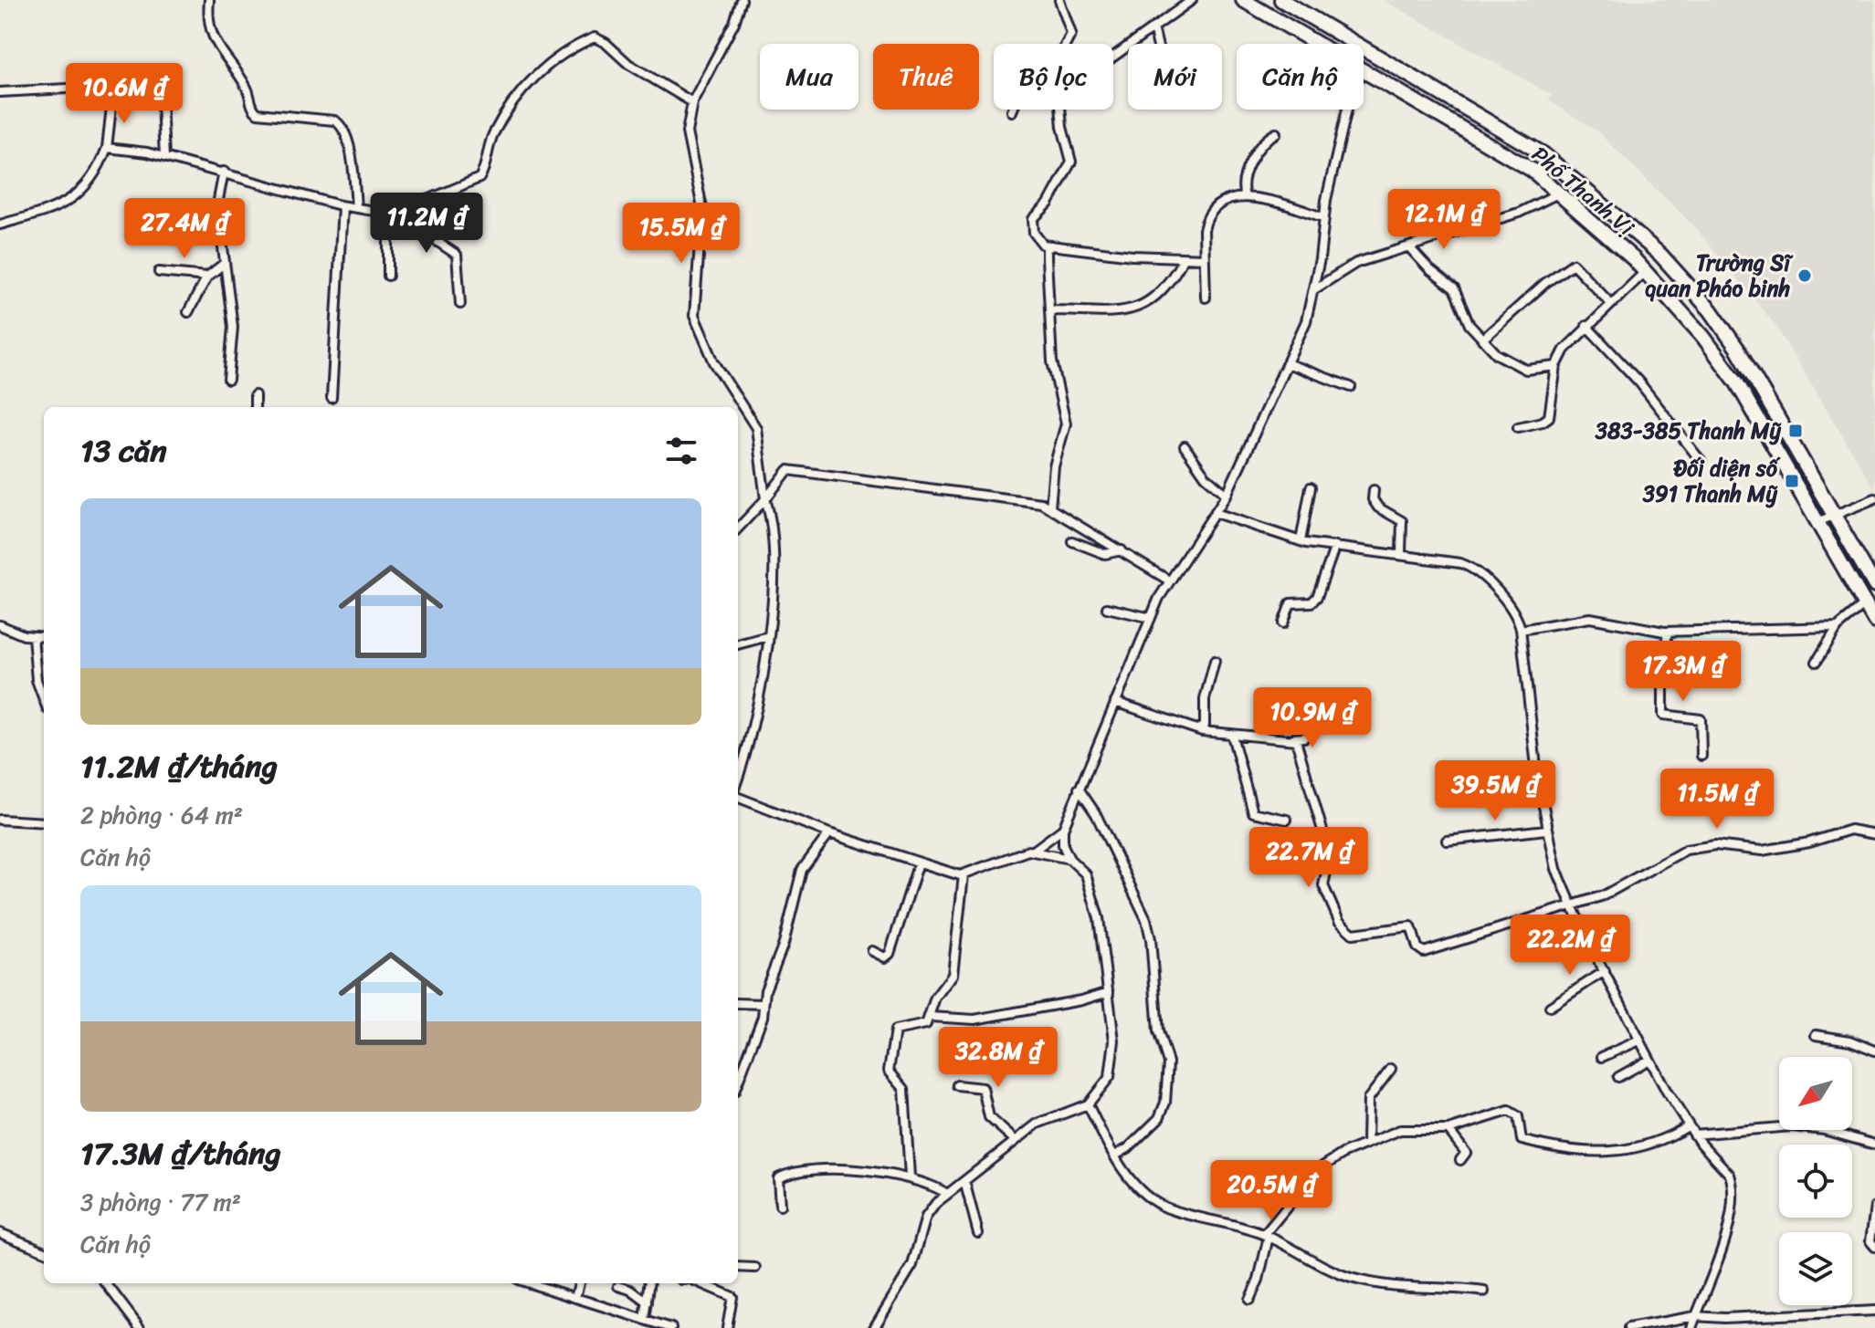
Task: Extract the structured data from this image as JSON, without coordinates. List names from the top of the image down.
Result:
{
  "streets": {
    "main road": ["Phố Thanh Vị"]
  },
  "places": {
    "other": ["Trường Sĩ quan Pháo binh"],
    "transit": ["383-385 Thanh Mỹ", "Đối diện số 391 Thanh Mỹ"]
  },
  "north": "bottom left",
  "page": {
    "chip": [
      "Mua",
      "Thuê",
      "Bộ lọc",
      "Mới",
      "Căn hộ"
    ],
    "price": [
      "10.6M ₫",
      "12.1M ₫",
      "11.2M ₫",
      "27.4M ₫",
      "15.5M ₫",
      "17.3M ₫",
      "10.9M ₫",
      "39.5M ₫",
      "11.5M ₫",
      "22.7M ₫",
      "22.2M ₫",
      "32.8M ₫",
      "20.5M ₫"
    ],
    "heading": "13 căn",
    "list": [
      {
        "name": "11.2M ₫/tháng",
        "note": "2 phòng · 64 m² · Căn hộ"
      },
      {
        "name": "17.3M ₫/tháng",
        "note": "3 phòng · 77 m² · Căn hộ"
      }
    ]
  }
}
